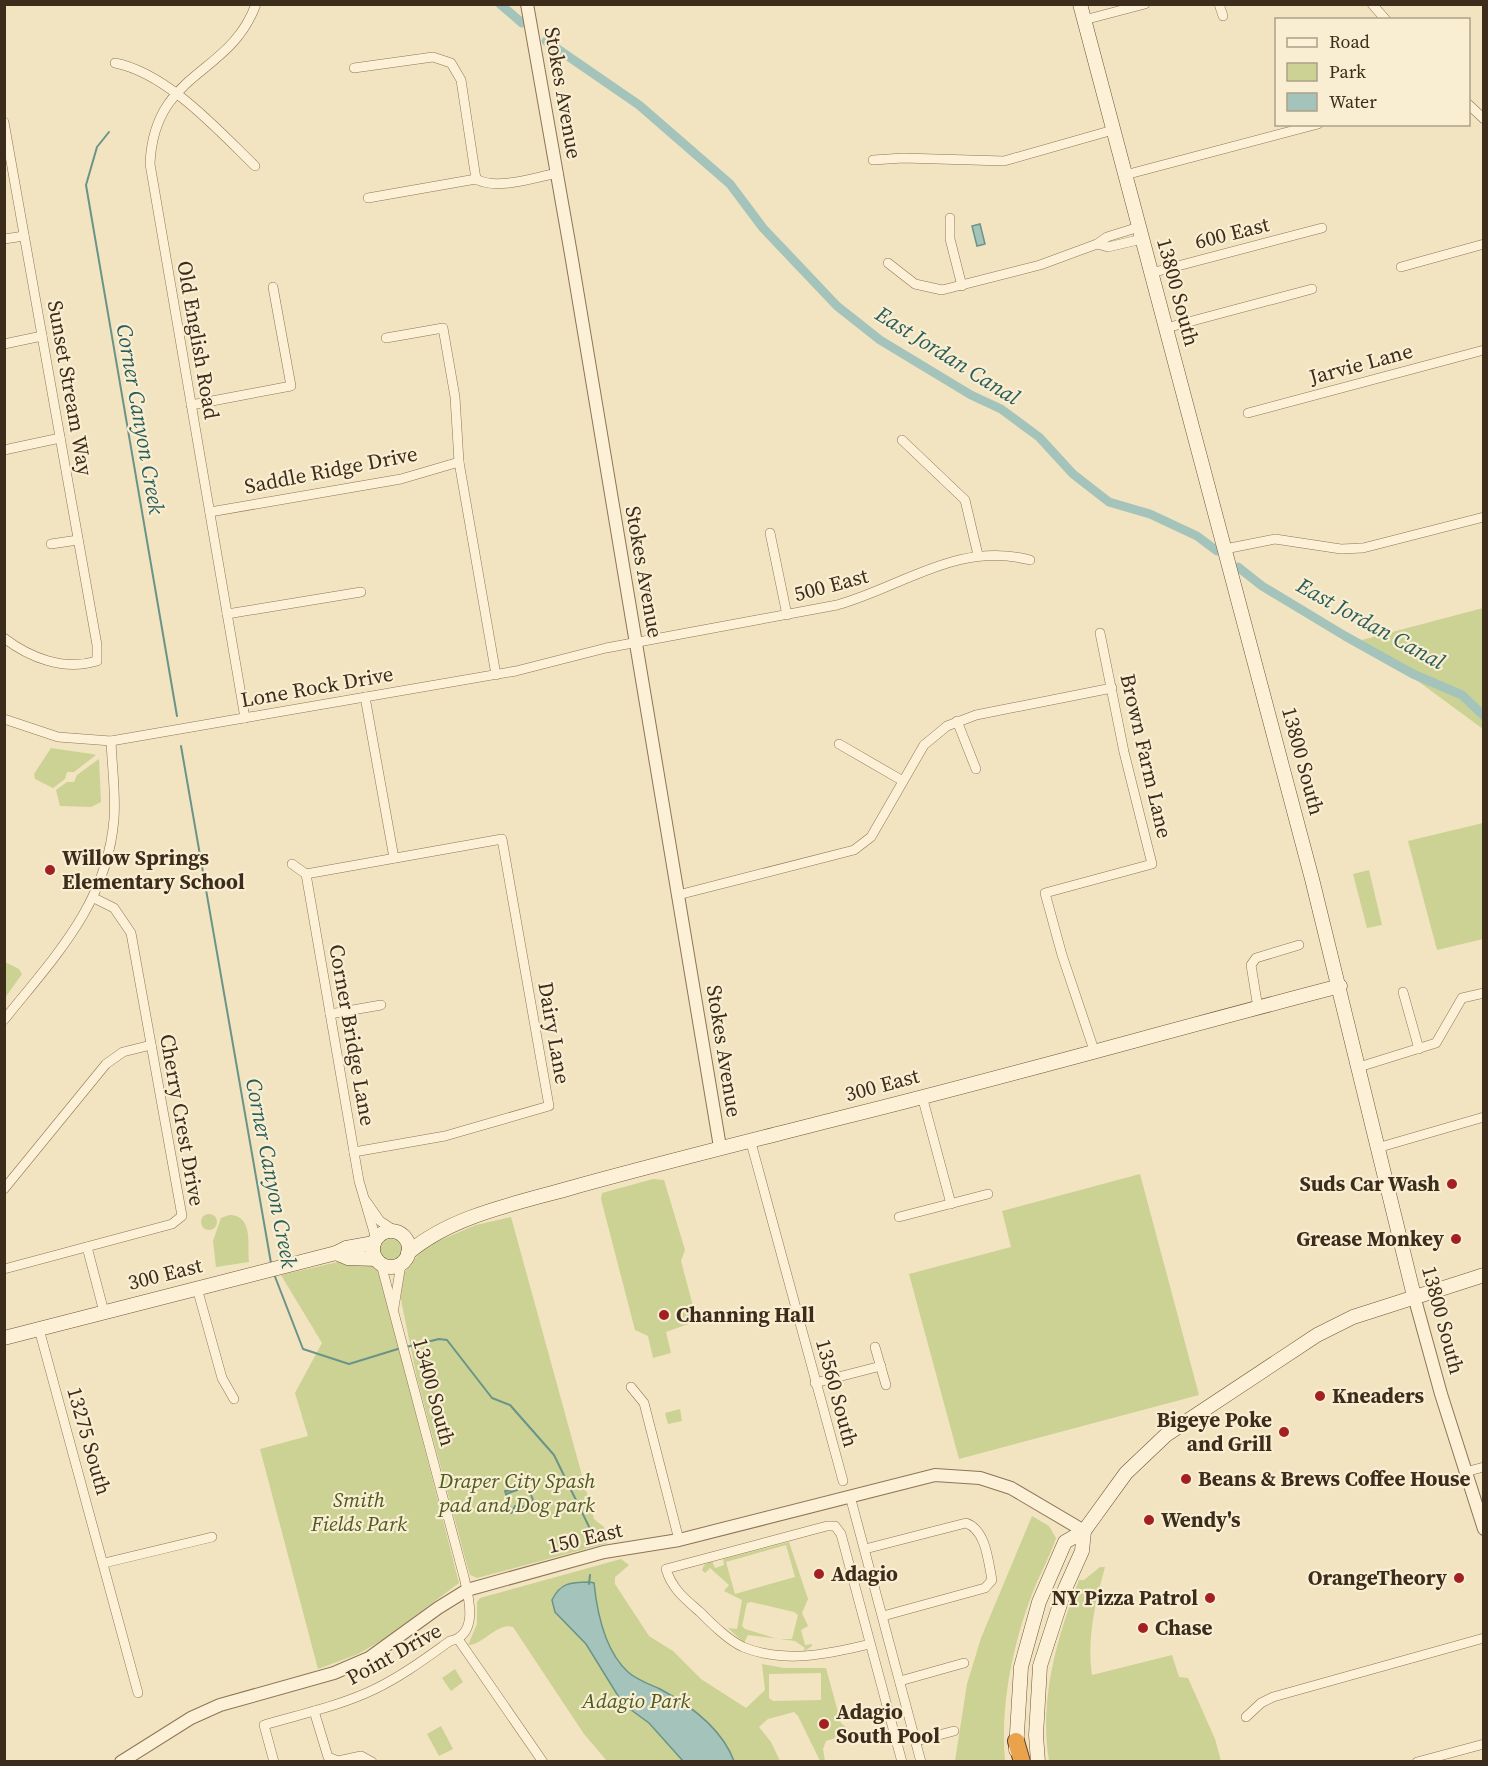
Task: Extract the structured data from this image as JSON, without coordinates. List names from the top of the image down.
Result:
{
  "streets": {
    "main road": ["13800 South", "300 East"],
    "street": [
      "Stokes Avenue",
      "600 East",
      "Old English Road",
      "Jarvie Lane",
      "Sunset Stream Way",
      "Saddle Ridge Drive",
      "500 East",
      "Lone Rock Drive",
      "Brown Farm Lane",
      "Dairy Lane",
      "Corner Bridge Lane",
      "Cherry Crest Drive",
      "13400 South",
      "13560 South",
      "13275 South",
      "150 East",
      "Point Drive"
    ]
  },
  "crossings": [
    ["Stokes Avenue", "500 East"],
    ["Stokes Avenue", "Lone Rock Drive"],
    ["Stokes Avenue", "300 East"],
    ["600 East", "13800 South"],
    ["13800 South", "300 East"],
    ["Old English Road", "Saddle Ridge Drive"],
    ["Old English Road", "Lone Rock Drive"],
    ["500 East", "Lone Rock Drive"],
    ["Brown Farm Lane", "300 East"],
    ["Dairy Lane", "Corner Bridge Lane"],
    ["Corner Bridge Lane", "300 East"],
    ["Corner Bridge Lane", "13400 South"],
    ["300 East", "13400 South"],
    ["300 East", "13560 South"],
    ["300 East", "13275 South"],
    ["13400 South", "150 East"],
    ["13400 South", "Point Drive"],
    ["150 East", "Point Drive"]
  ],
  "water": ["East Jordan Canal", "Corner Canyon Creek"],
  "parks": ["Draper City Spash pad and Dog park", "Smith Fields Park", "Adagio Park"],
  "places": [
    "Willow Springs Elementary School",
    "Suds Car Wash",
    "Grease Monkey",
    "Channing Hall",
    "Kneaders",
    "Bigeye Poke and Grill",
    "Beans & Brews Coffee House",
    "Wendy's",
    "Adagio",
    "OrangeTheory",
    "NY Pizza Patrol",
    "Chase",
    "Adagio South Pool"
  ],
  "legend": ["Road", "Park", "Water"]
}
